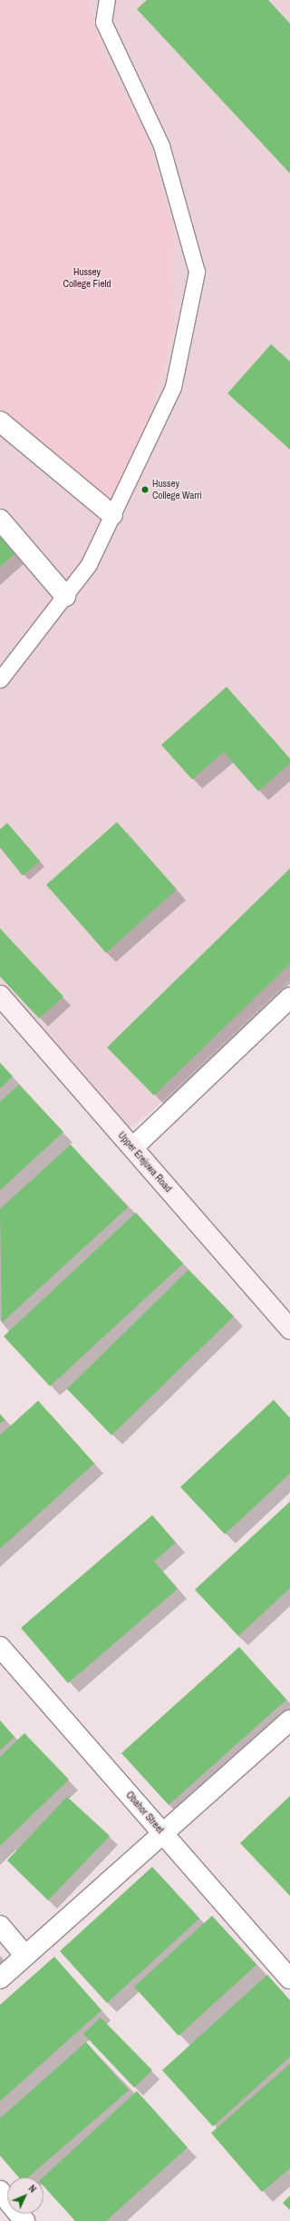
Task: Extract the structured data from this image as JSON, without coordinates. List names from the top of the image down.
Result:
{
  "streets": {
    "street": ["Upper Erejuwa Road", "Obahor Street"]
  },
  "parks": ["Hussey College Field"],
  "places": ["Hussey College Warri"],
  "north": "top right"
}
